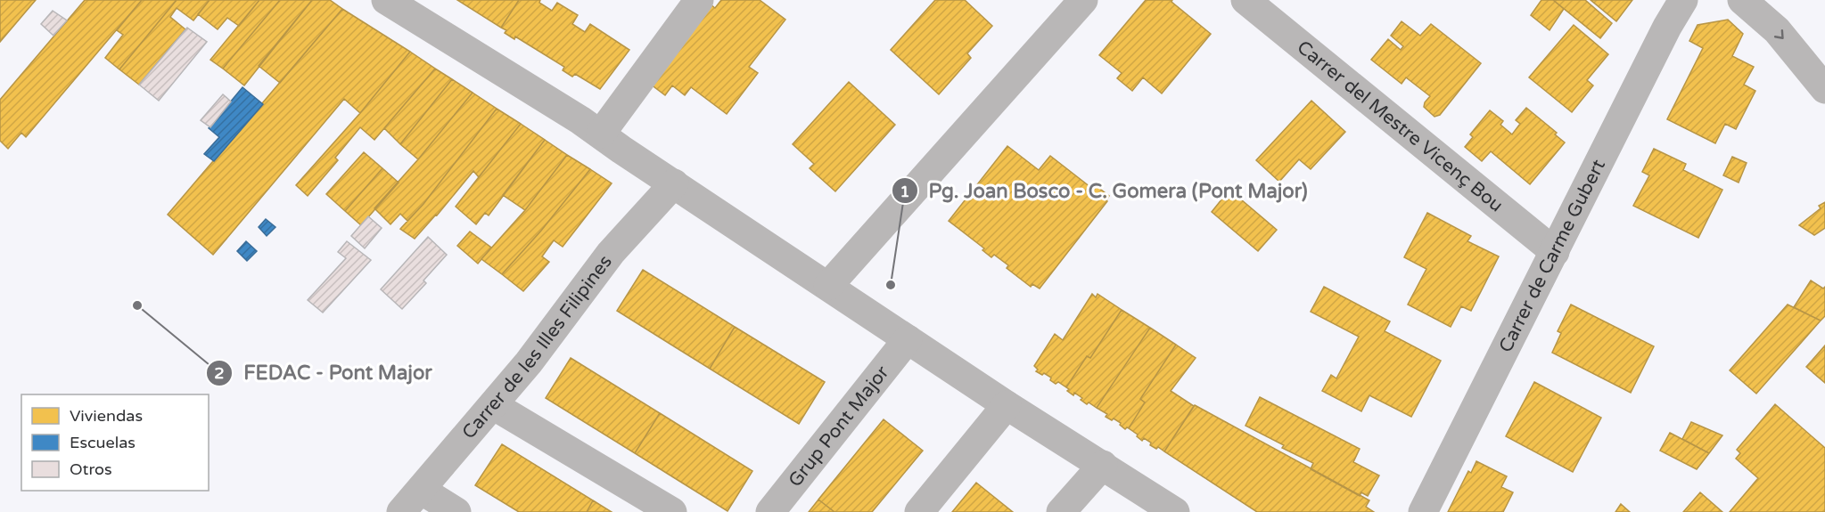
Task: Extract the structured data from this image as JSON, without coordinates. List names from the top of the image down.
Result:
{
  "streets": {
    "street": [
      "Carrer del Mestre Vicenç Bou",
      "Carrer de Carme Gubert",
      "Carrer de les Illes Filipines",
      "Grup Pont Major"
    ]
  },
  "crossings": [
    ["Carrer del Mestre Vicenç Bou", "Carrer de Carme Gubert"]
  ],
  "places": ["Pg. Joan Bosco - C. Gomera (Pont Major)", "FEDAC - Pont Major"],
  "legend": ["Viviendas", "Escuelas", "Otros"]
}
